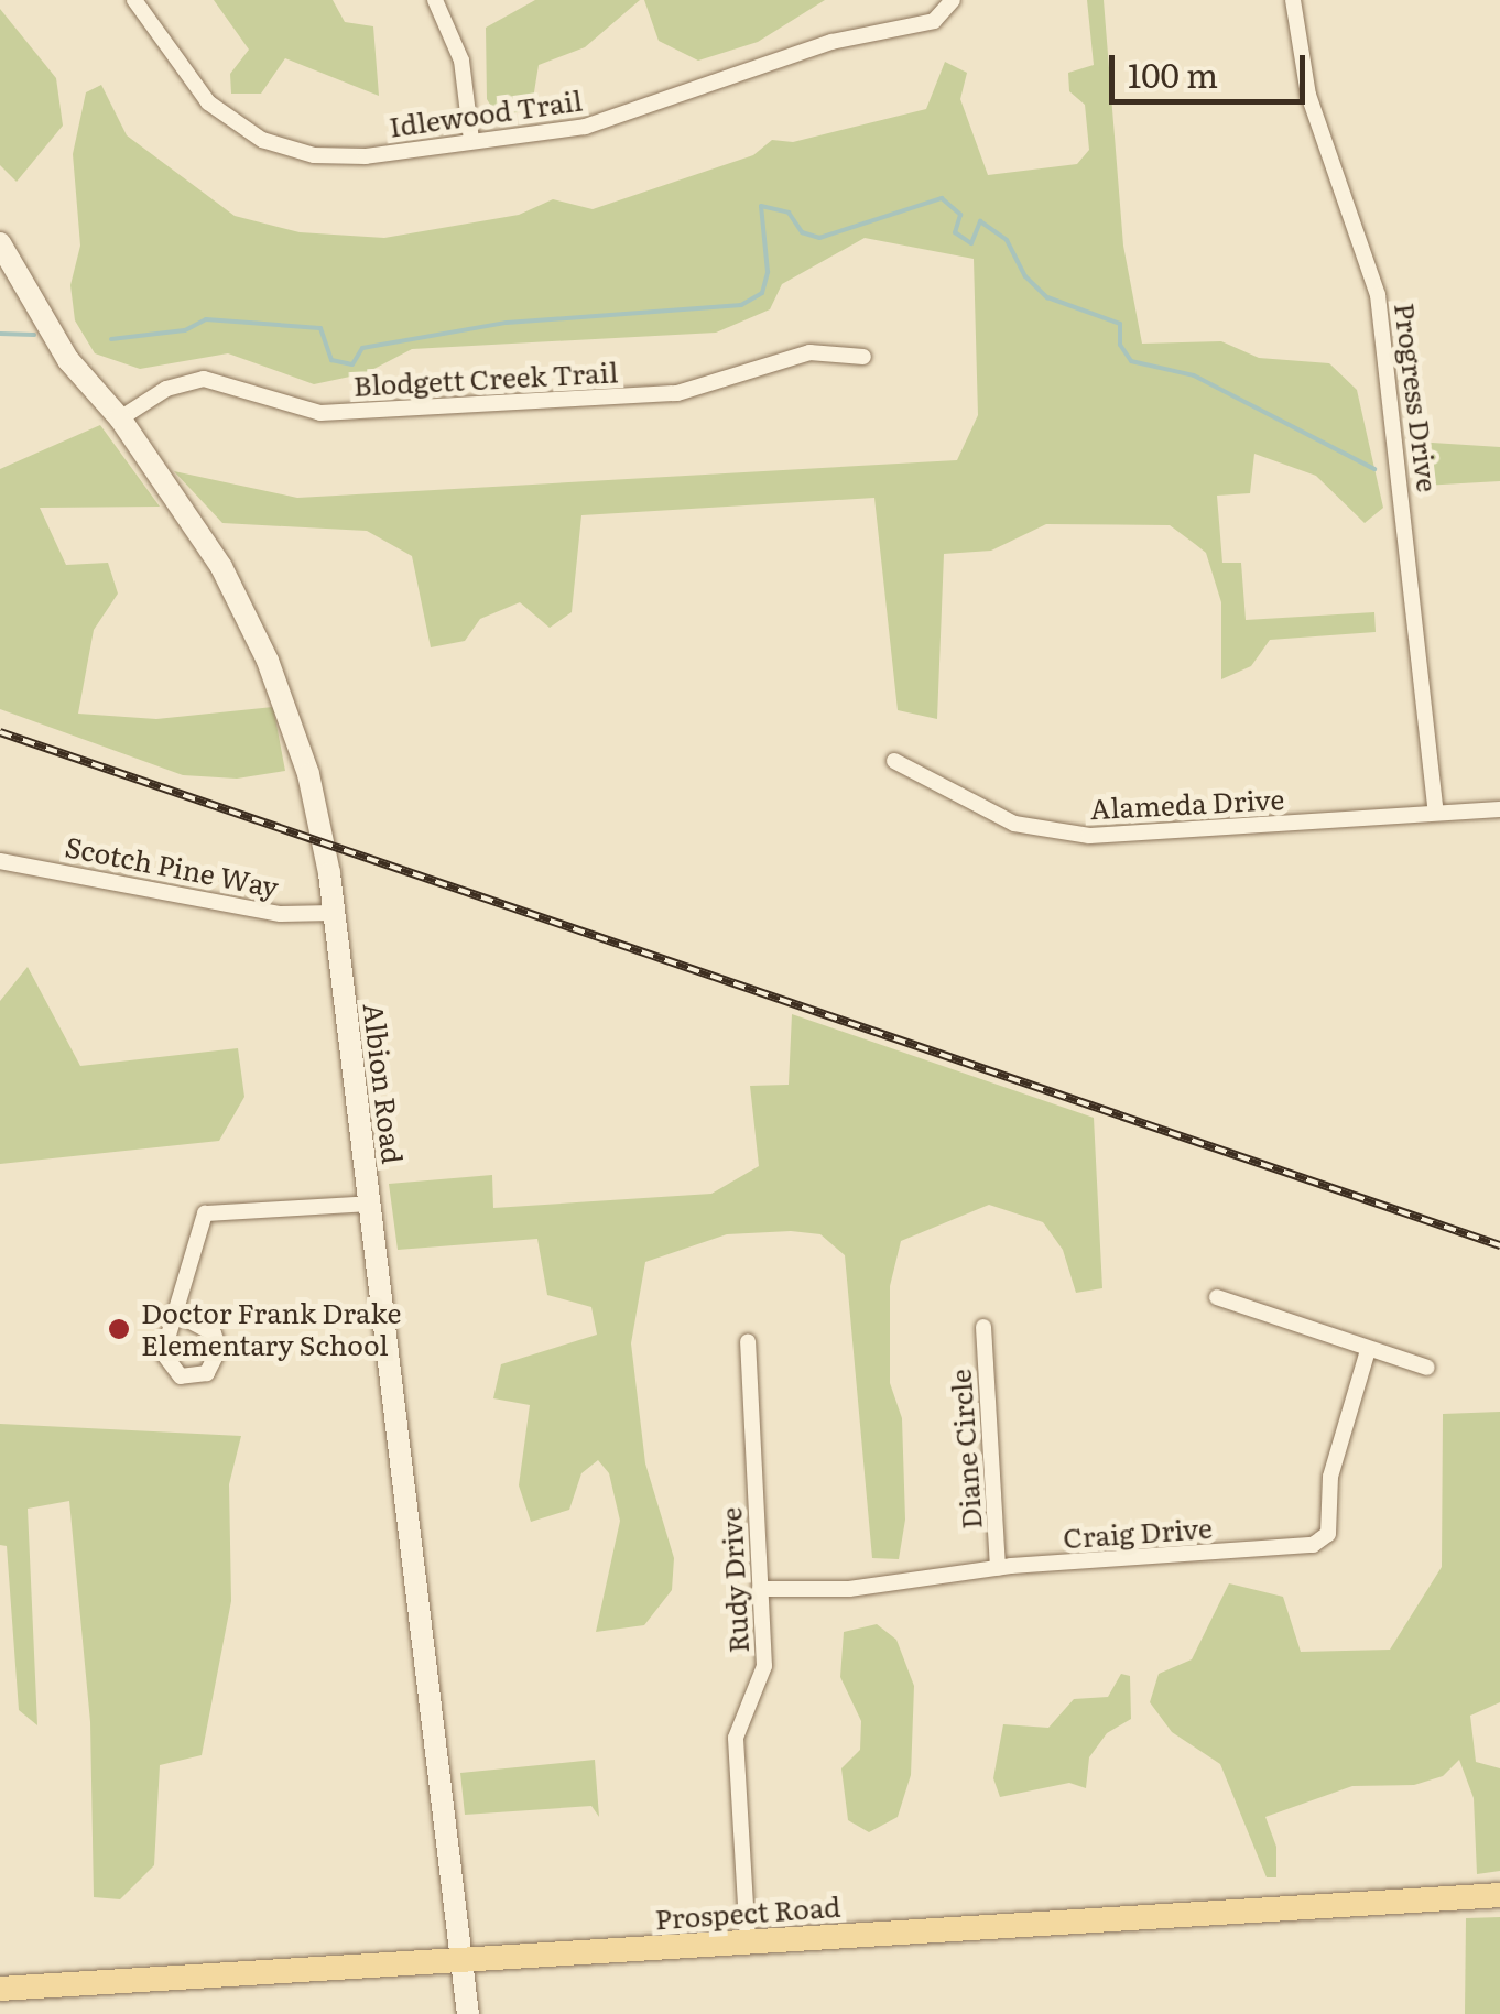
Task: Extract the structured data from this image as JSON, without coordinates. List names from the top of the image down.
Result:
{
  "streets": {
    "main road": ["Prospect Road"],
    "street": [
      "Idlewood Trail",
      "Blodgett Creek Trail",
      "Progress Drive",
      "Alameda Drive",
      "Scotch Pine Way",
      "Albion Road",
      "Diane Circle",
      "Craig Drive",
      "Rudy Drive"
    ]
  },
  "crossings": [
    ["Blodgett Creek Trail", "Albion Road"],
    ["Progress Drive", "Alameda Drive"],
    ["Scotch Pine Way", "Albion Road"],
    ["Albion Road", "Prospect Road"],
    ["Diane Circle", "Craig Drive"],
    ["Craig Drive", "Rudy Drive"],
    ["Rudy Drive", "Prospect Road"]
  ],
  "places": ["Doctor Frank Drake Elementary School"],
  "scale_bar": "100 m"
}
